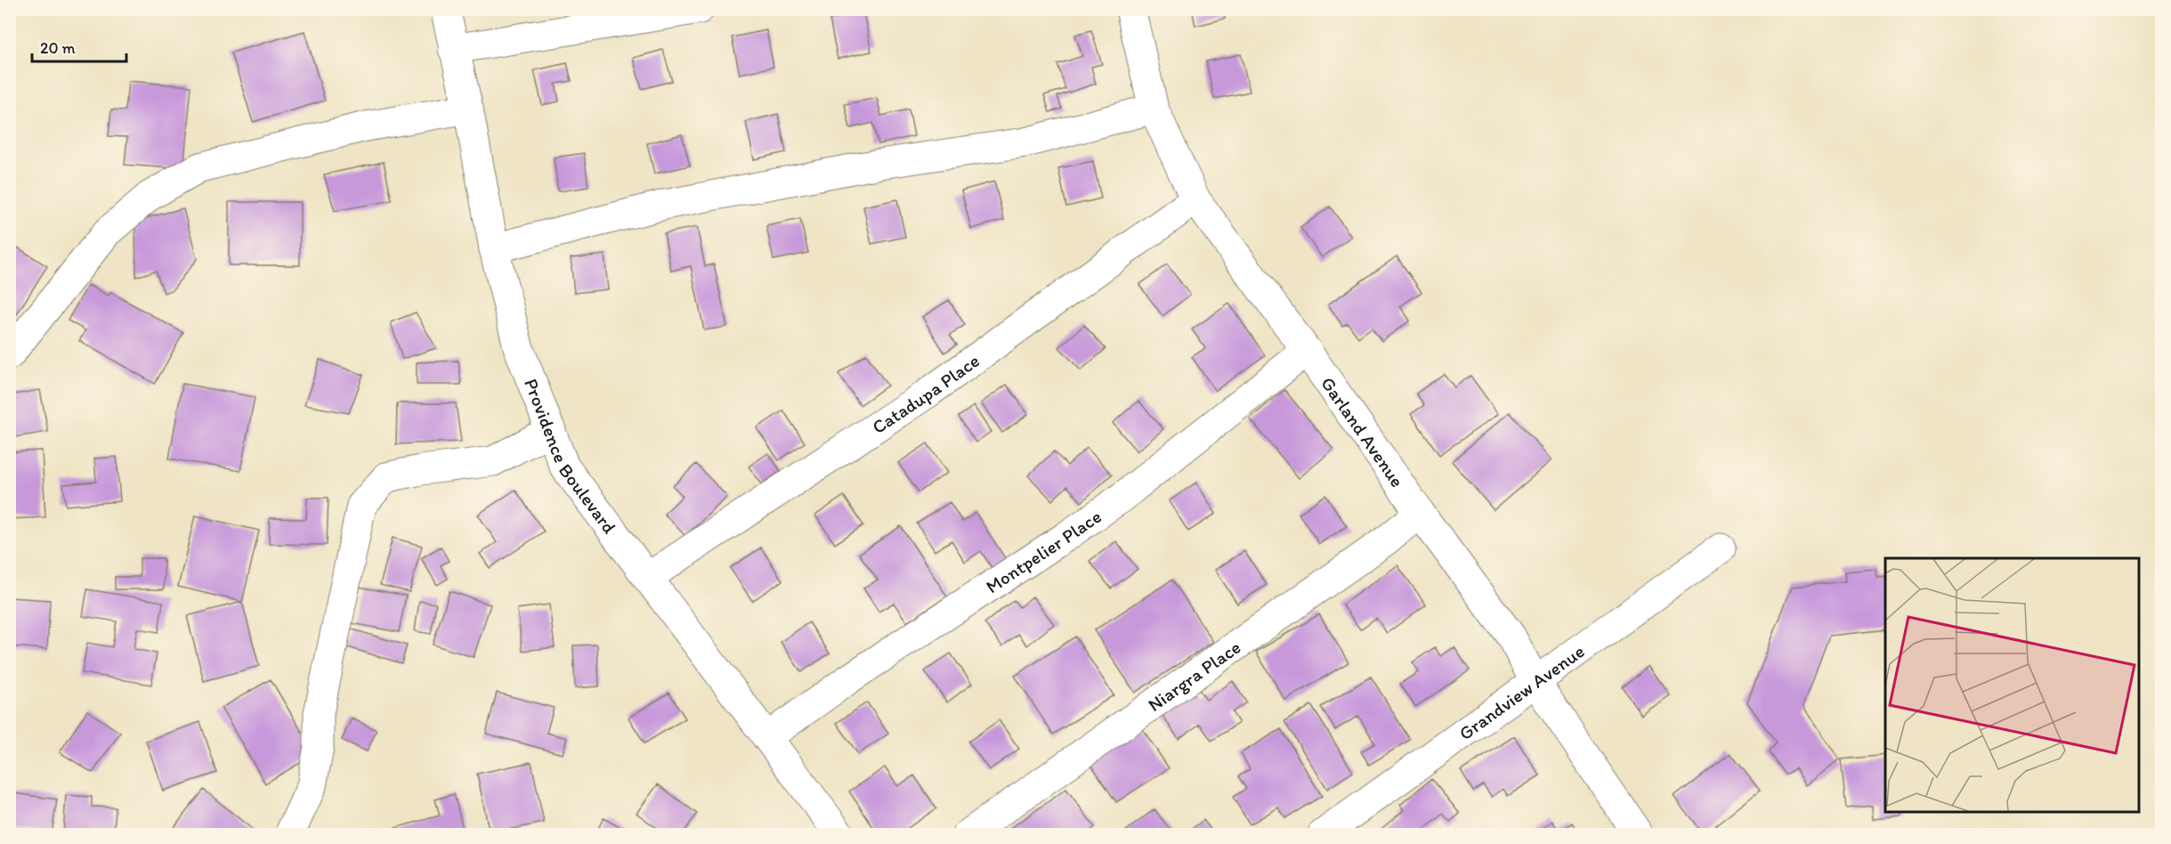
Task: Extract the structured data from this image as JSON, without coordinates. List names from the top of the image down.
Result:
{
  "streets": {
    "street": [
      "Catadupa Place",
      "Garland Avenue",
      "Providence Boulevard",
      "Montpelier Place",
      "Niargra Place",
      "Grandview Avenue"
    ]
  },
  "crossings": [
    ["Catadupa Place", "Garland Avenue"],
    ["Catadupa Place", "Providence Boulevard"],
    ["Garland Avenue", "Montpelier Place"],
    ["Garland Avenue", "Niargra Place"],
    ["Garland Avenue", "Grandview Avenue"],
    ["Providence Boulevard", "Montpelier Place"]
  ],
  "scale_bar": "20 m"
}
